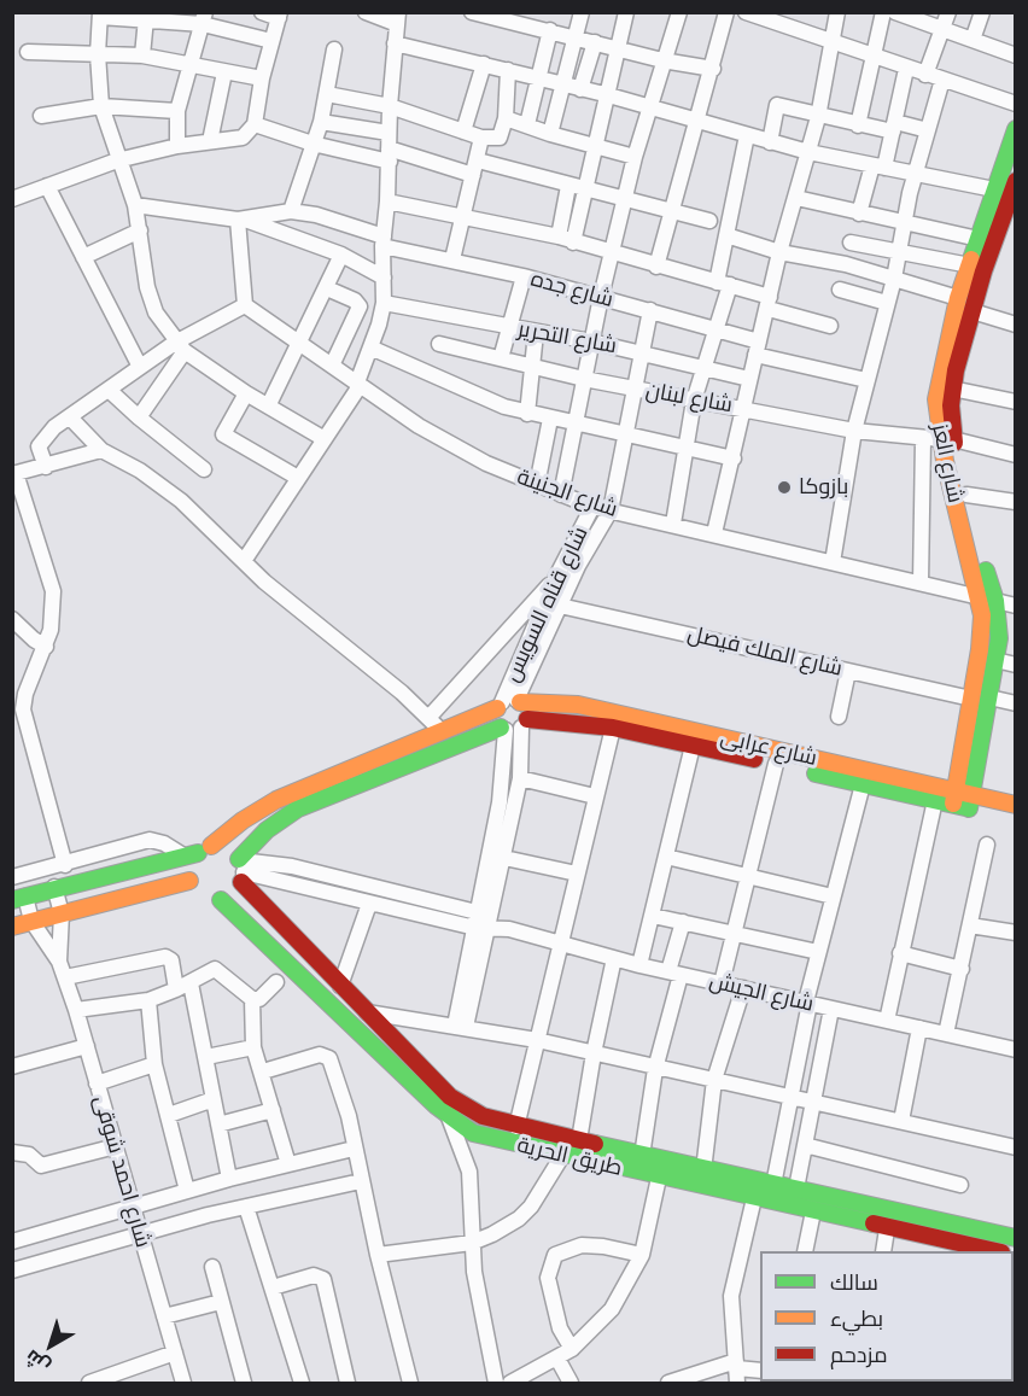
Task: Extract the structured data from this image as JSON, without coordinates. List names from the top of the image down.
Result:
{
  "streets": {
    "main road": ["شارع العز", "شارع عرابى", "طريق الحرية"],
    "street": [
      "شارع جده",
      "شارع التحرير",
      "شارع لبنان",
      "شارع الجنينة",
      "شارع قناه السويس",
      "شارع الملك فيصل",
      "شارع الجيش",
      "شارع احمد شوقى"
    ]
  },
  "crossings": [
    ["شارع لبنان", "شارع العز"],
    ["شارع العز", "شارع الجنينة"],
    ["شارع العز", "شارع الملك فيصل"],
    ["شارع العز", "شارع عرابى"],
    ["شارع الجنينة", "شارع قناه السويس"],
    ["شارع قناه السويس", "شارع الملك فيصل"],
    ["شارع قناه السويس", "شارع عرابى"],
    ["شارع عرابى", "شارع الجيش"],
    ["شارع عرابى", "طريق الحرية"],
    ["شارع الجيش", "طريق الحرية"]
  ],
  "places": ["بازوكا"],
  "legend": ["سالك", "بطيء", "مزدحم"],
  "north": "bottom left"
}
